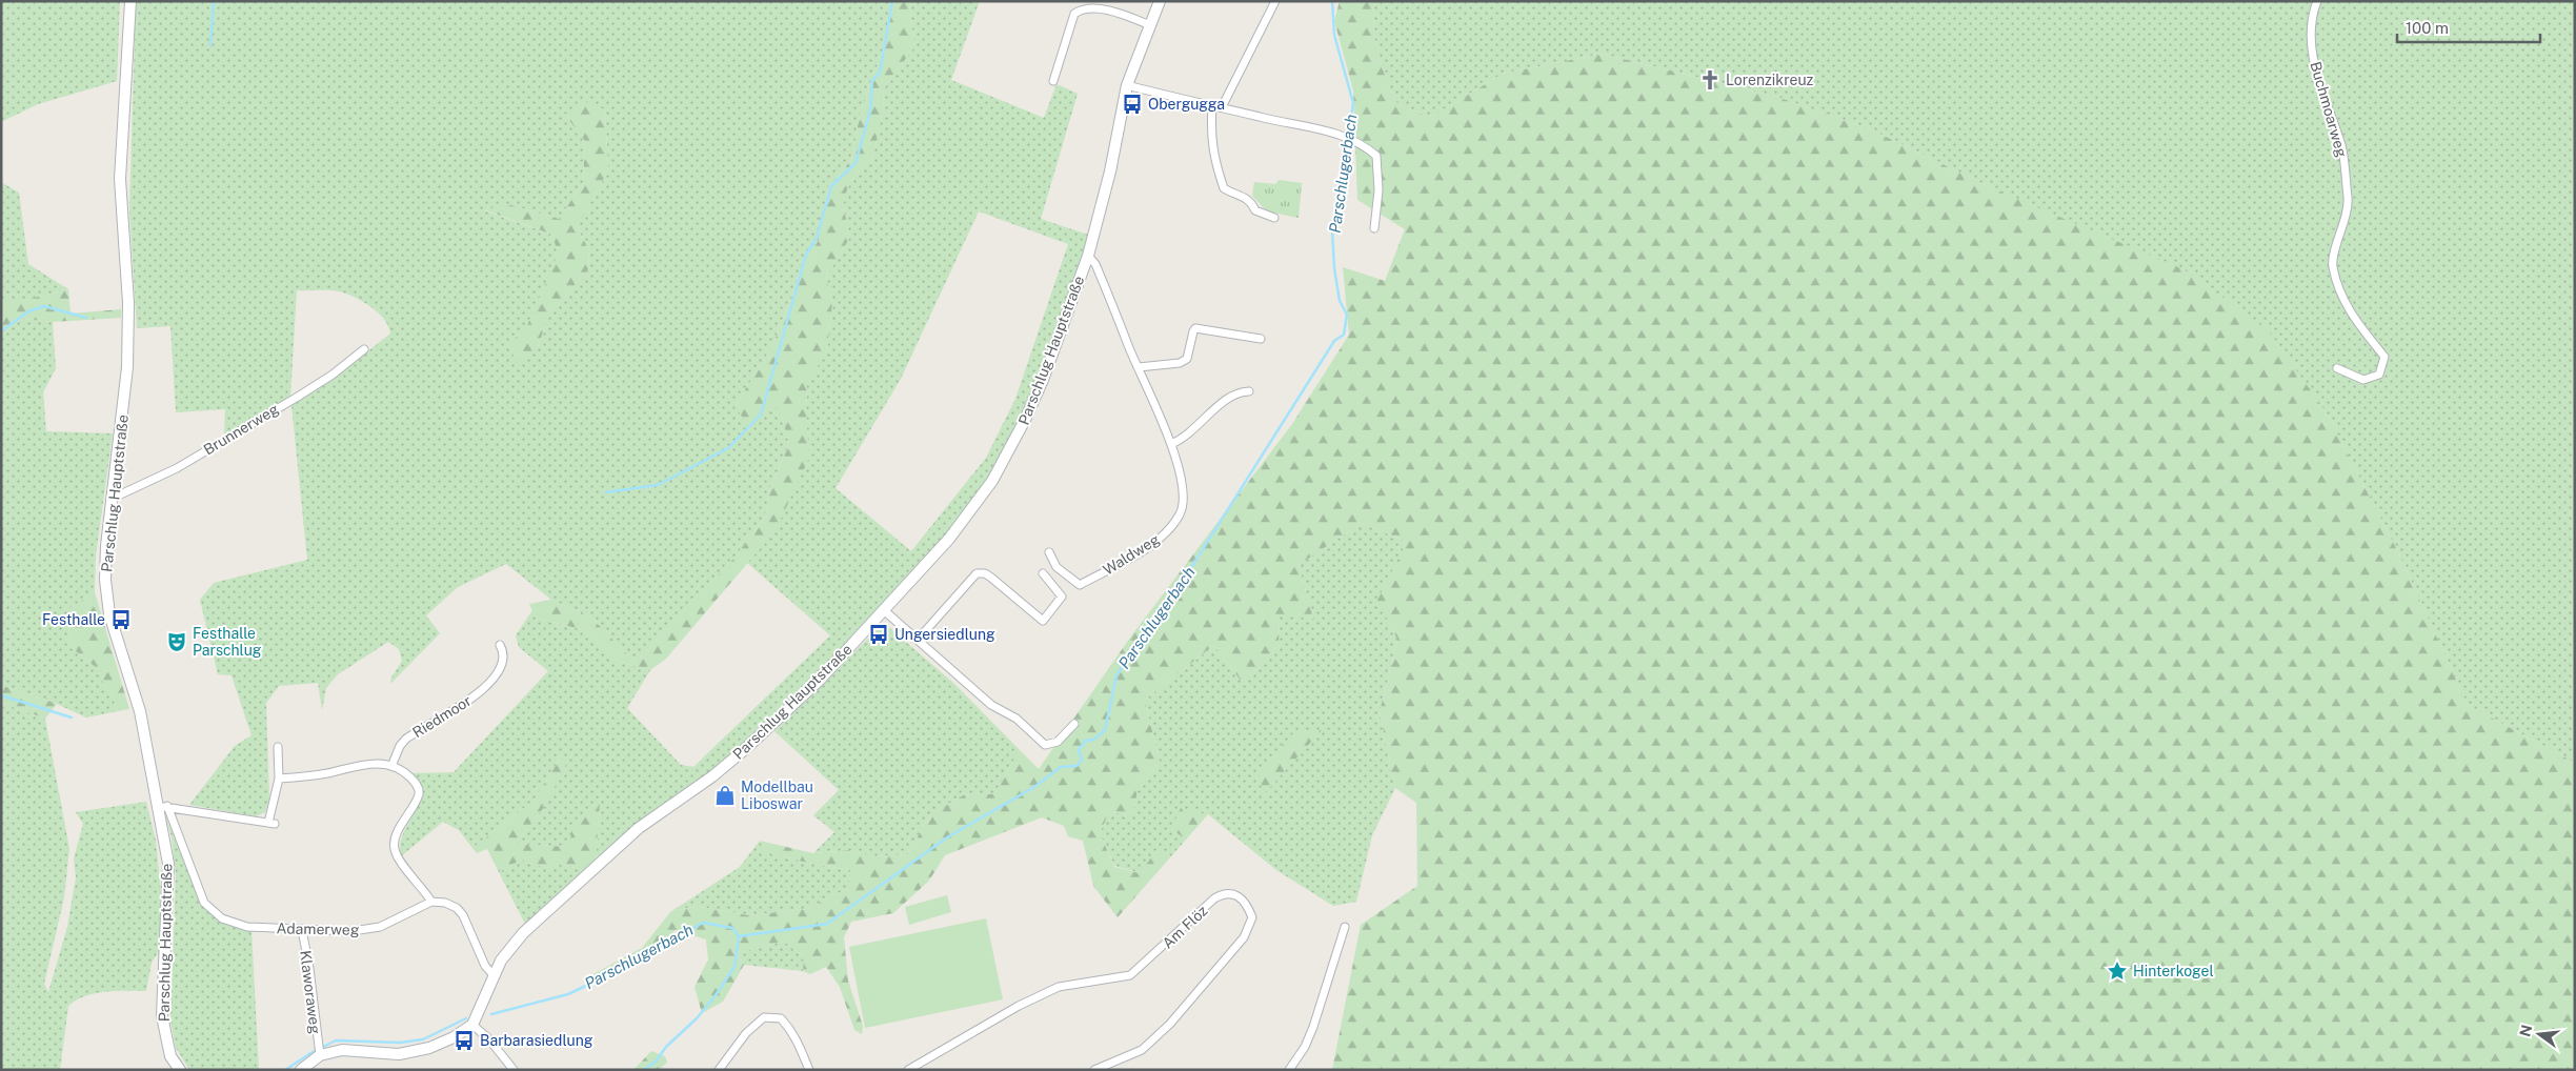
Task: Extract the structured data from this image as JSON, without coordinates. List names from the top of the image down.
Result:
{
  "streets": {
    "main road": ["Parschlug Hauptstraße"],
    "street": [
      "Buchmoarweg",
      "Brunnerweg",
      "Waldweg",
      "Riedmoor",
      "Am Flöz",
      "Adamerweg",
      "Klaworaweg"
    ]
  },
  "crossings": [
    ["Parschlug Hauptstraße", "Brunnerweg"],
    ["Parschlug Hauptstraße", "Waldweg"],
    ["Parschlug Hauptstraße", "Adamerweg"],
    ["Adamerweg", "Klaworaweg"]
  ],
  "water": ["Parschlugerbach"],
  "places": {
    "church": ["Lorenzikreuz"],
    "bus stop": [
      "Obergugga",
      "Festhalle",
      "Ungersiedlung",
      "Barbarasiedlung"
    ],
    "theatre": ["Festhalle Parschlug"],
    "shop": ["Modellbau Liboswar"],
    "place": ["Hinterkogel"]
  },
  "scale_bar": "100 m",
  "north": "left"
}
